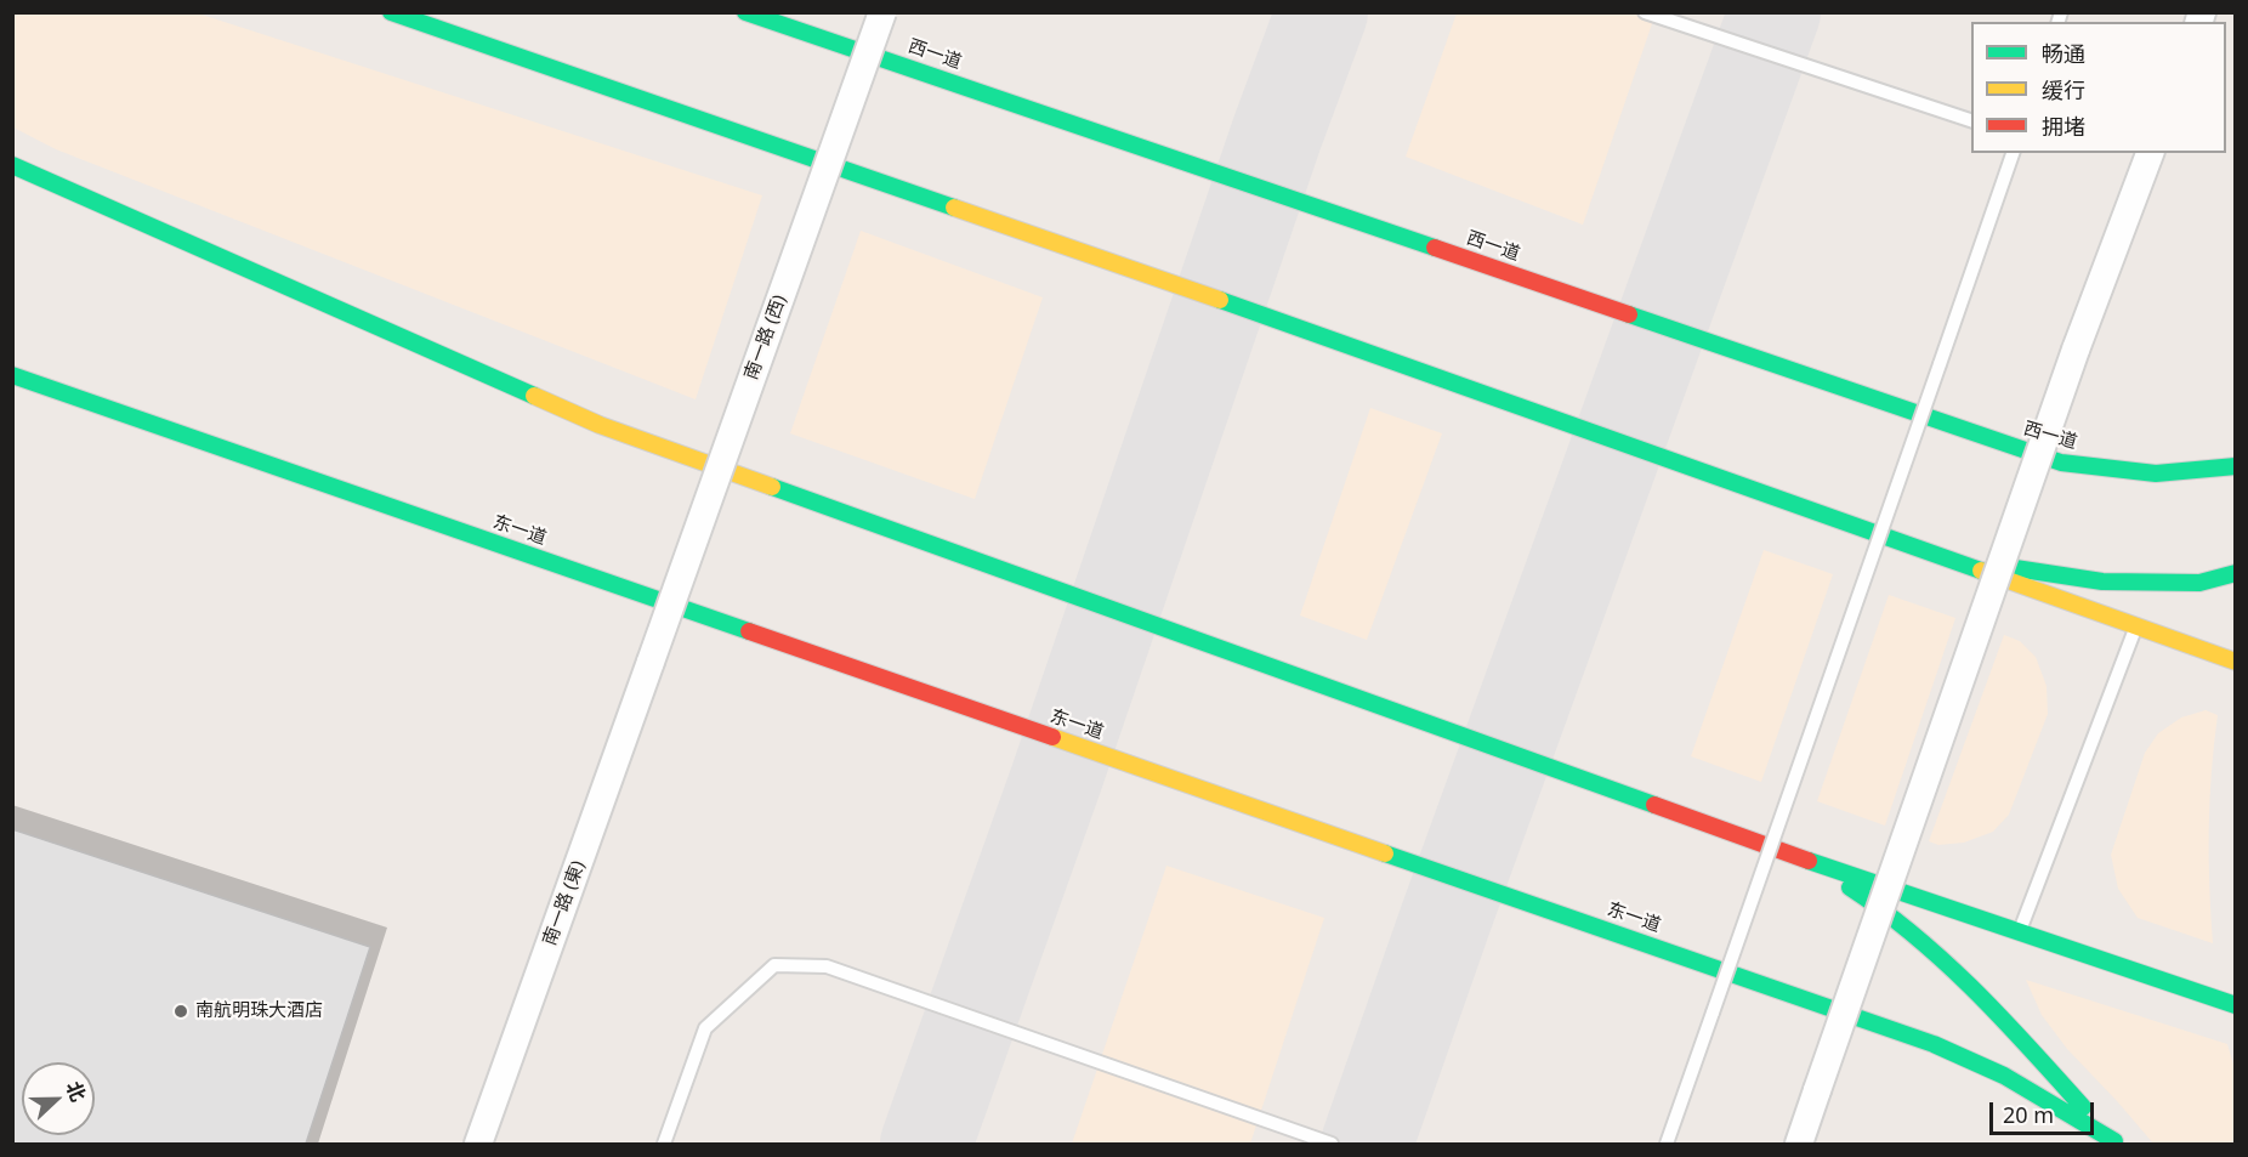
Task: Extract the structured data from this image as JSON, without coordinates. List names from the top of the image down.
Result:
{
  "streets": {
    "main road": ["西一道", "东一道"],
    "street": ["南一路 (西)", "南一路 (東)"]
  },
  "crossings": [
    ["南一路 (西)", "南一路 (東)"]
  ],
  "places": ["南航明珠大酒店"],
  "legend": ["畅通", "缓行", "拥堵"],
  "scale_bar": "20 m",
  "north": "right"
}
